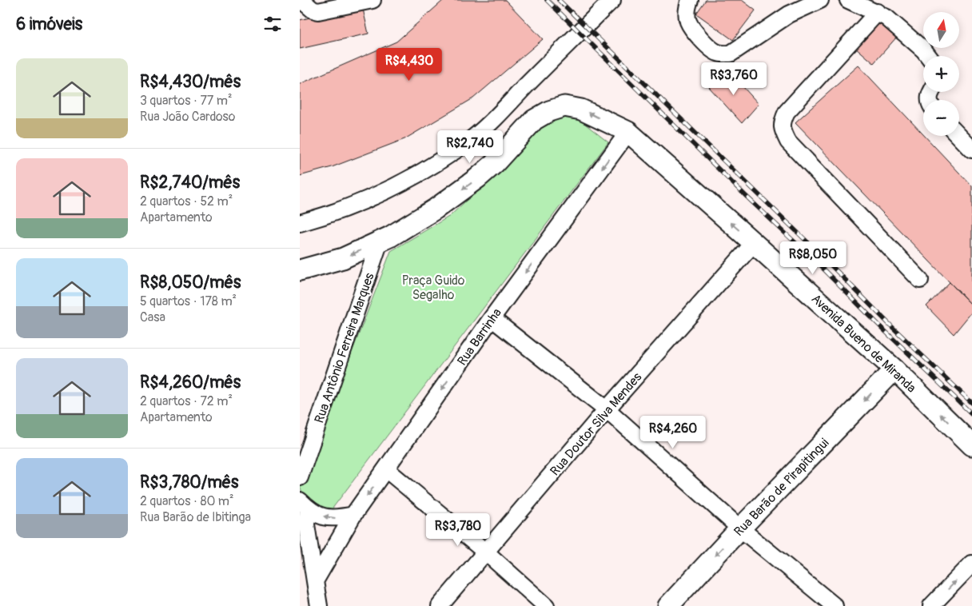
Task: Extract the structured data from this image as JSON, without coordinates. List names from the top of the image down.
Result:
{
  "streets": {
    "main road": ["Avenida Bueno de Miranda", "Rua Barão de Pirapitingui"],
    "street": ["Rua Barrinha", "Rua Antônio Ferreira Marques", "Rua Doutor Silva Mendes"]
  },
  "crossings": [
    ["Rua Barrinha", "Avenida Bueno de Miranda"],
    ["Avenida Bueno de Miranda", "Rua Antônio Ferreira Marques"],
    ["Avenida Bueno de Miranda", "Rua Doutor Silva Mendes"],
    ["Avenida Bueno de Miranda", "Rua Barão de Pirapitingui"]
  ],
  "one_way": ["Avenida Bueno de Miranda", "Rua Barão de Pirapitingui"],
  "parks": ["Praça Guido Segalho"],
  "north": "top",
  "page": {
    "heading": "6 imóveis",
    "map_buttons": ["+", "−"],
    "list": [
      {
        "name": "R$4,430/mês",
        "note": "3 quartos · 77 m² · Rua João Cardoso"
      },
      {
        "name": "R$2,740/mês",
        "note": "2 quartos · 52 m² · Apartamento"
      },
      {
        "name": "R$8,050/mês",
        "note": "5 quartos · 178 m² · Casa"
      },
      {
        "name": "R$4,260/mês",
        "note": "2 quartos · 72 m² · Apartamento"
      },
      {
        "name": "R$3,780/mês",
        "note": "2 quartos · 80 m² · Rua Barão de Ibitinga"
      }
    ],
    "price": [
      "R$4,430",
      "R$3,760",
      "R$2,740",
      "R$8,050",
      "R$4,260",
      "R$3,780"
    ]
  }
}
